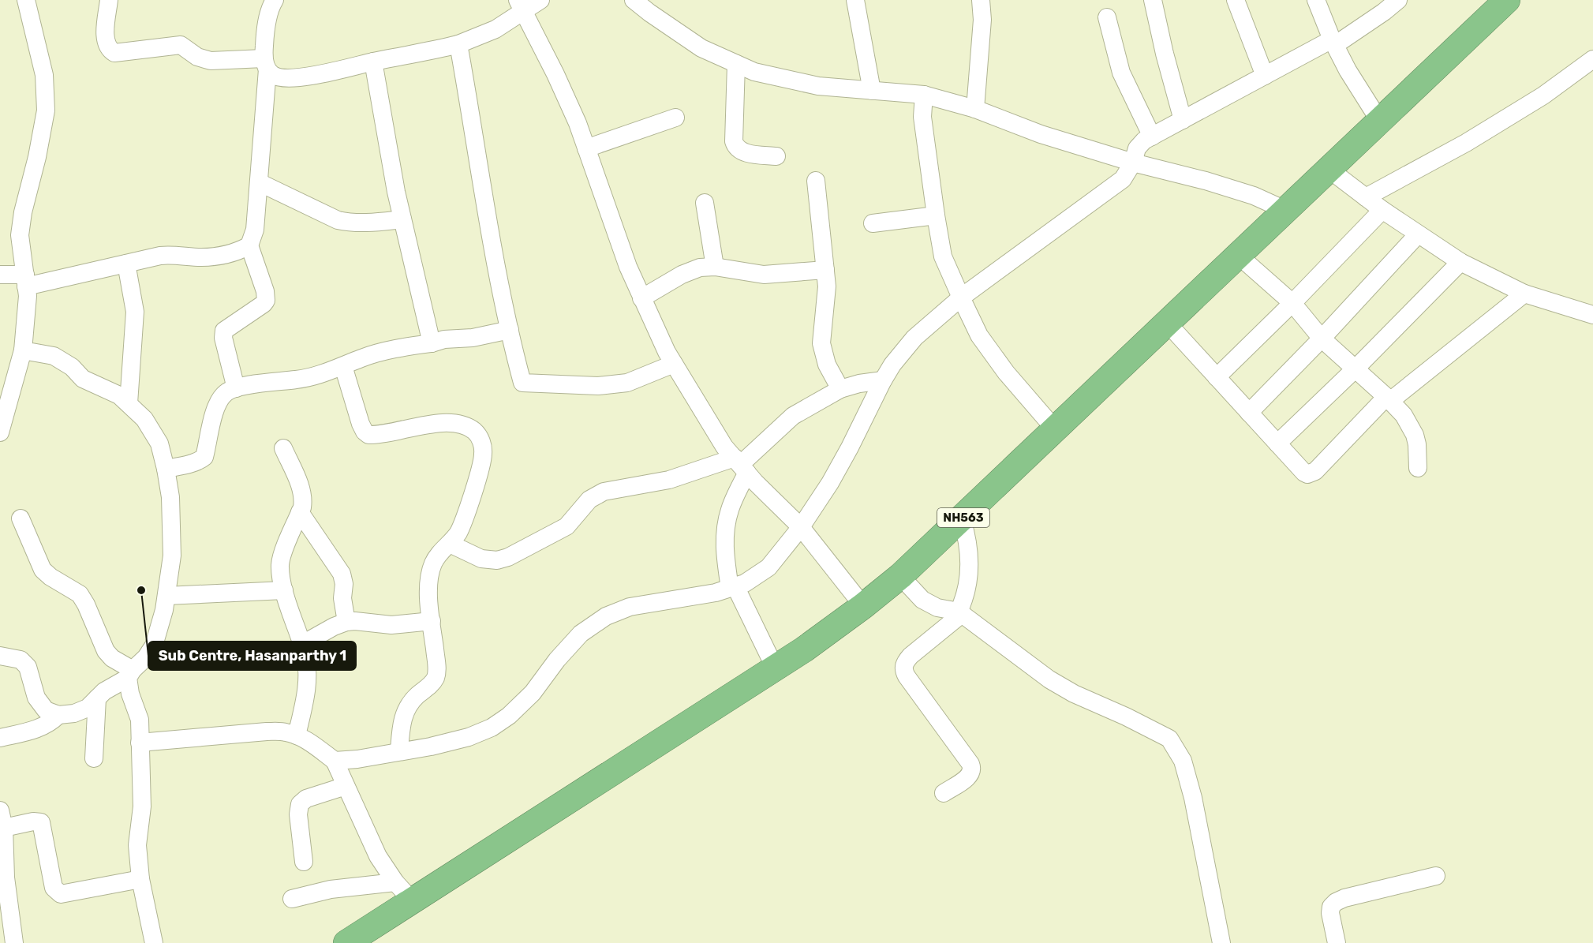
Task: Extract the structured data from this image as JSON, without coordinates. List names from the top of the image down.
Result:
{
  "streets": {
    "highway": ["NH563"]
  },
  "places": ["Sub Centre, Hasanparthy 1"]
}
